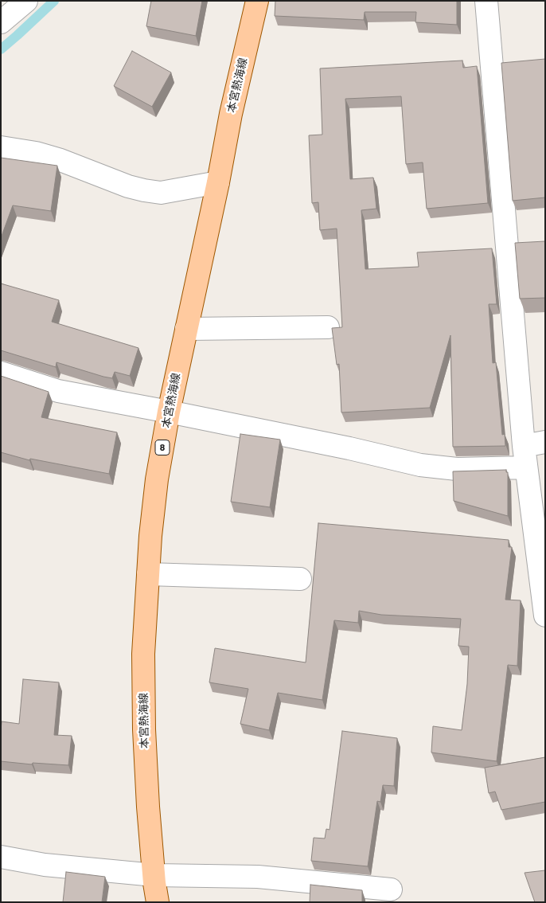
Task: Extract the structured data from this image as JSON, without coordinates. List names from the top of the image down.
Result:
{
  "streets": {
    "main road": ["本宮熱海線", "8"]
  }
}
